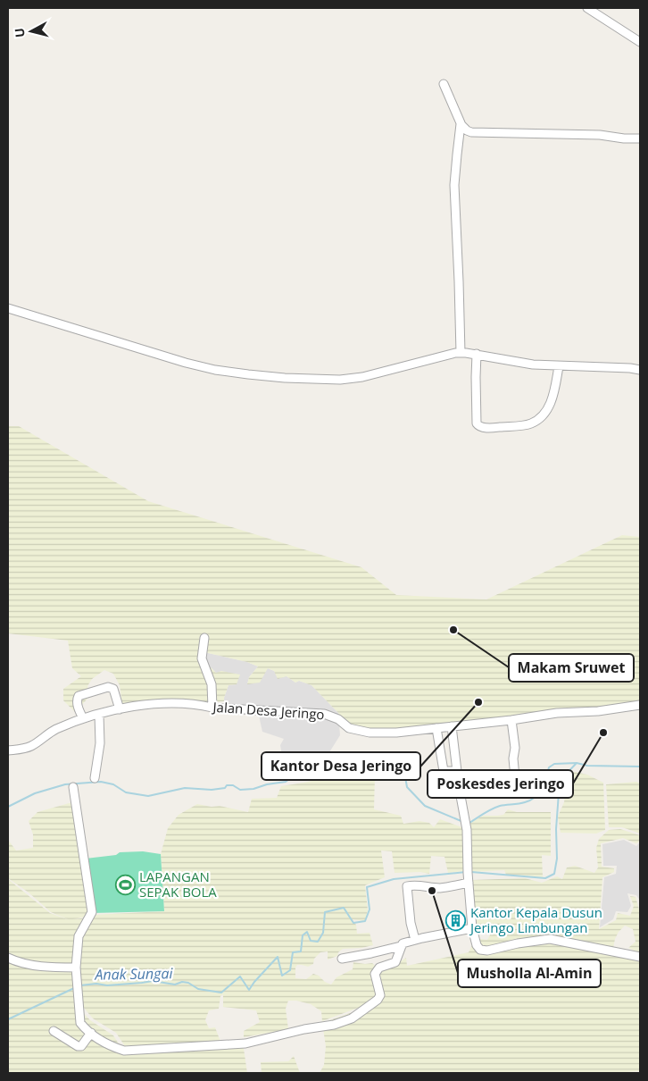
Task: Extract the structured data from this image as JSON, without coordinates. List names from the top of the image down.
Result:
{
  "streets": {
    "street": ["Jalan Desa Jeringo"]
  },
  "water": ["Anak Sungai"],
  "places": {
    "other": [
      "Makam Sruwet",
      "Kantor Desa Jeringo",
      "Poskesdes Jeringo",
      "Musholla Al-Amin"
    ],
    "sports": ["LAPANGAN SEPAK BOLA"],
    "building": ["Kantor Kepala Dusun Jeringo Limbungan"]
  },
  "north": "left"
}
